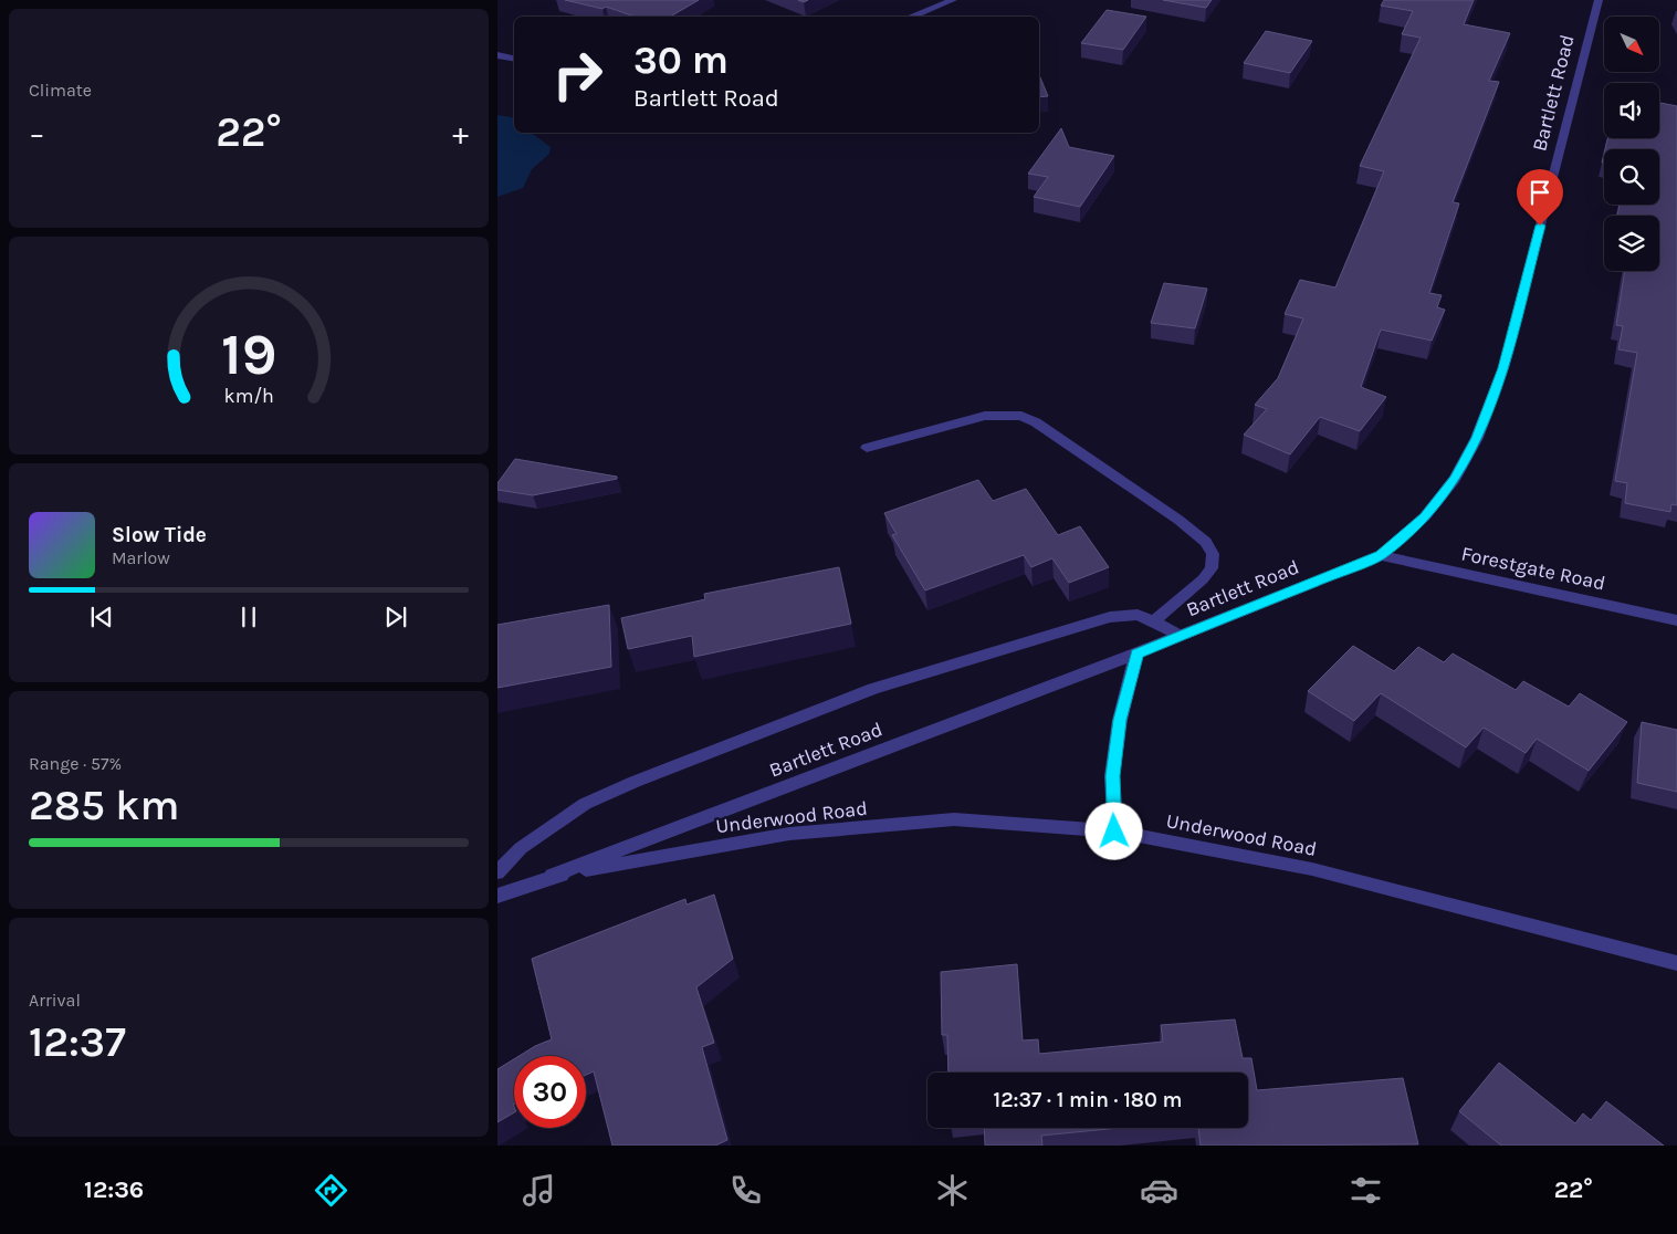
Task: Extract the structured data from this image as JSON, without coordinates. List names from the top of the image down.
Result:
{
  "streets": {
    "street": ["Bartlett Road", "Forestgate Road", "Underwood Road"]
  },
  "crossings": [
    ["Bartlett Road", "Forestgate Road"],
    ["Bartlett Road", "Underwood Road"]
  ],
  "north": "bottom right",
  "page": {
    "tile": [
      "Climate",
      ["Range · 57%", "285 km"],
      ["Arrival", "12:37"]
    ],
    "turn": ["30 m", "Bartlett Road"],
    "heat": ["−", "22°", "+"],
    "song": ["Slow Tide", "Marlow"],
    "limit": "30",
    "trip": "12:37 · 1 min · 180 m",
    "tabs": ["12:36", "22°"],
    "gauge": ["19", "km/h"]
  }
}
